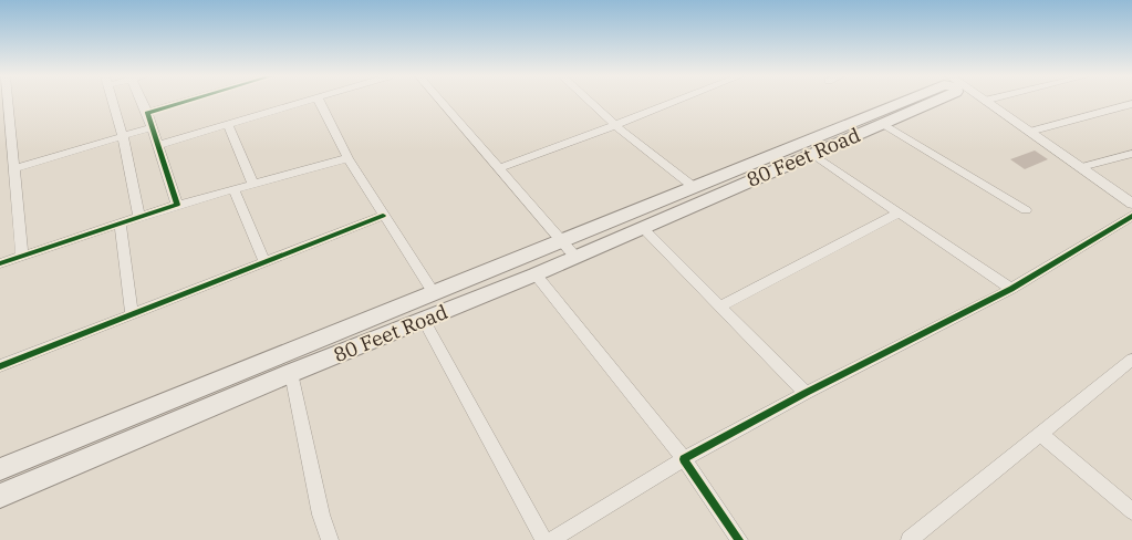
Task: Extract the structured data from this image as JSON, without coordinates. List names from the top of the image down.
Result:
{
  "streets": {
    "main road": ["80 Feet Road"]
  }
}
